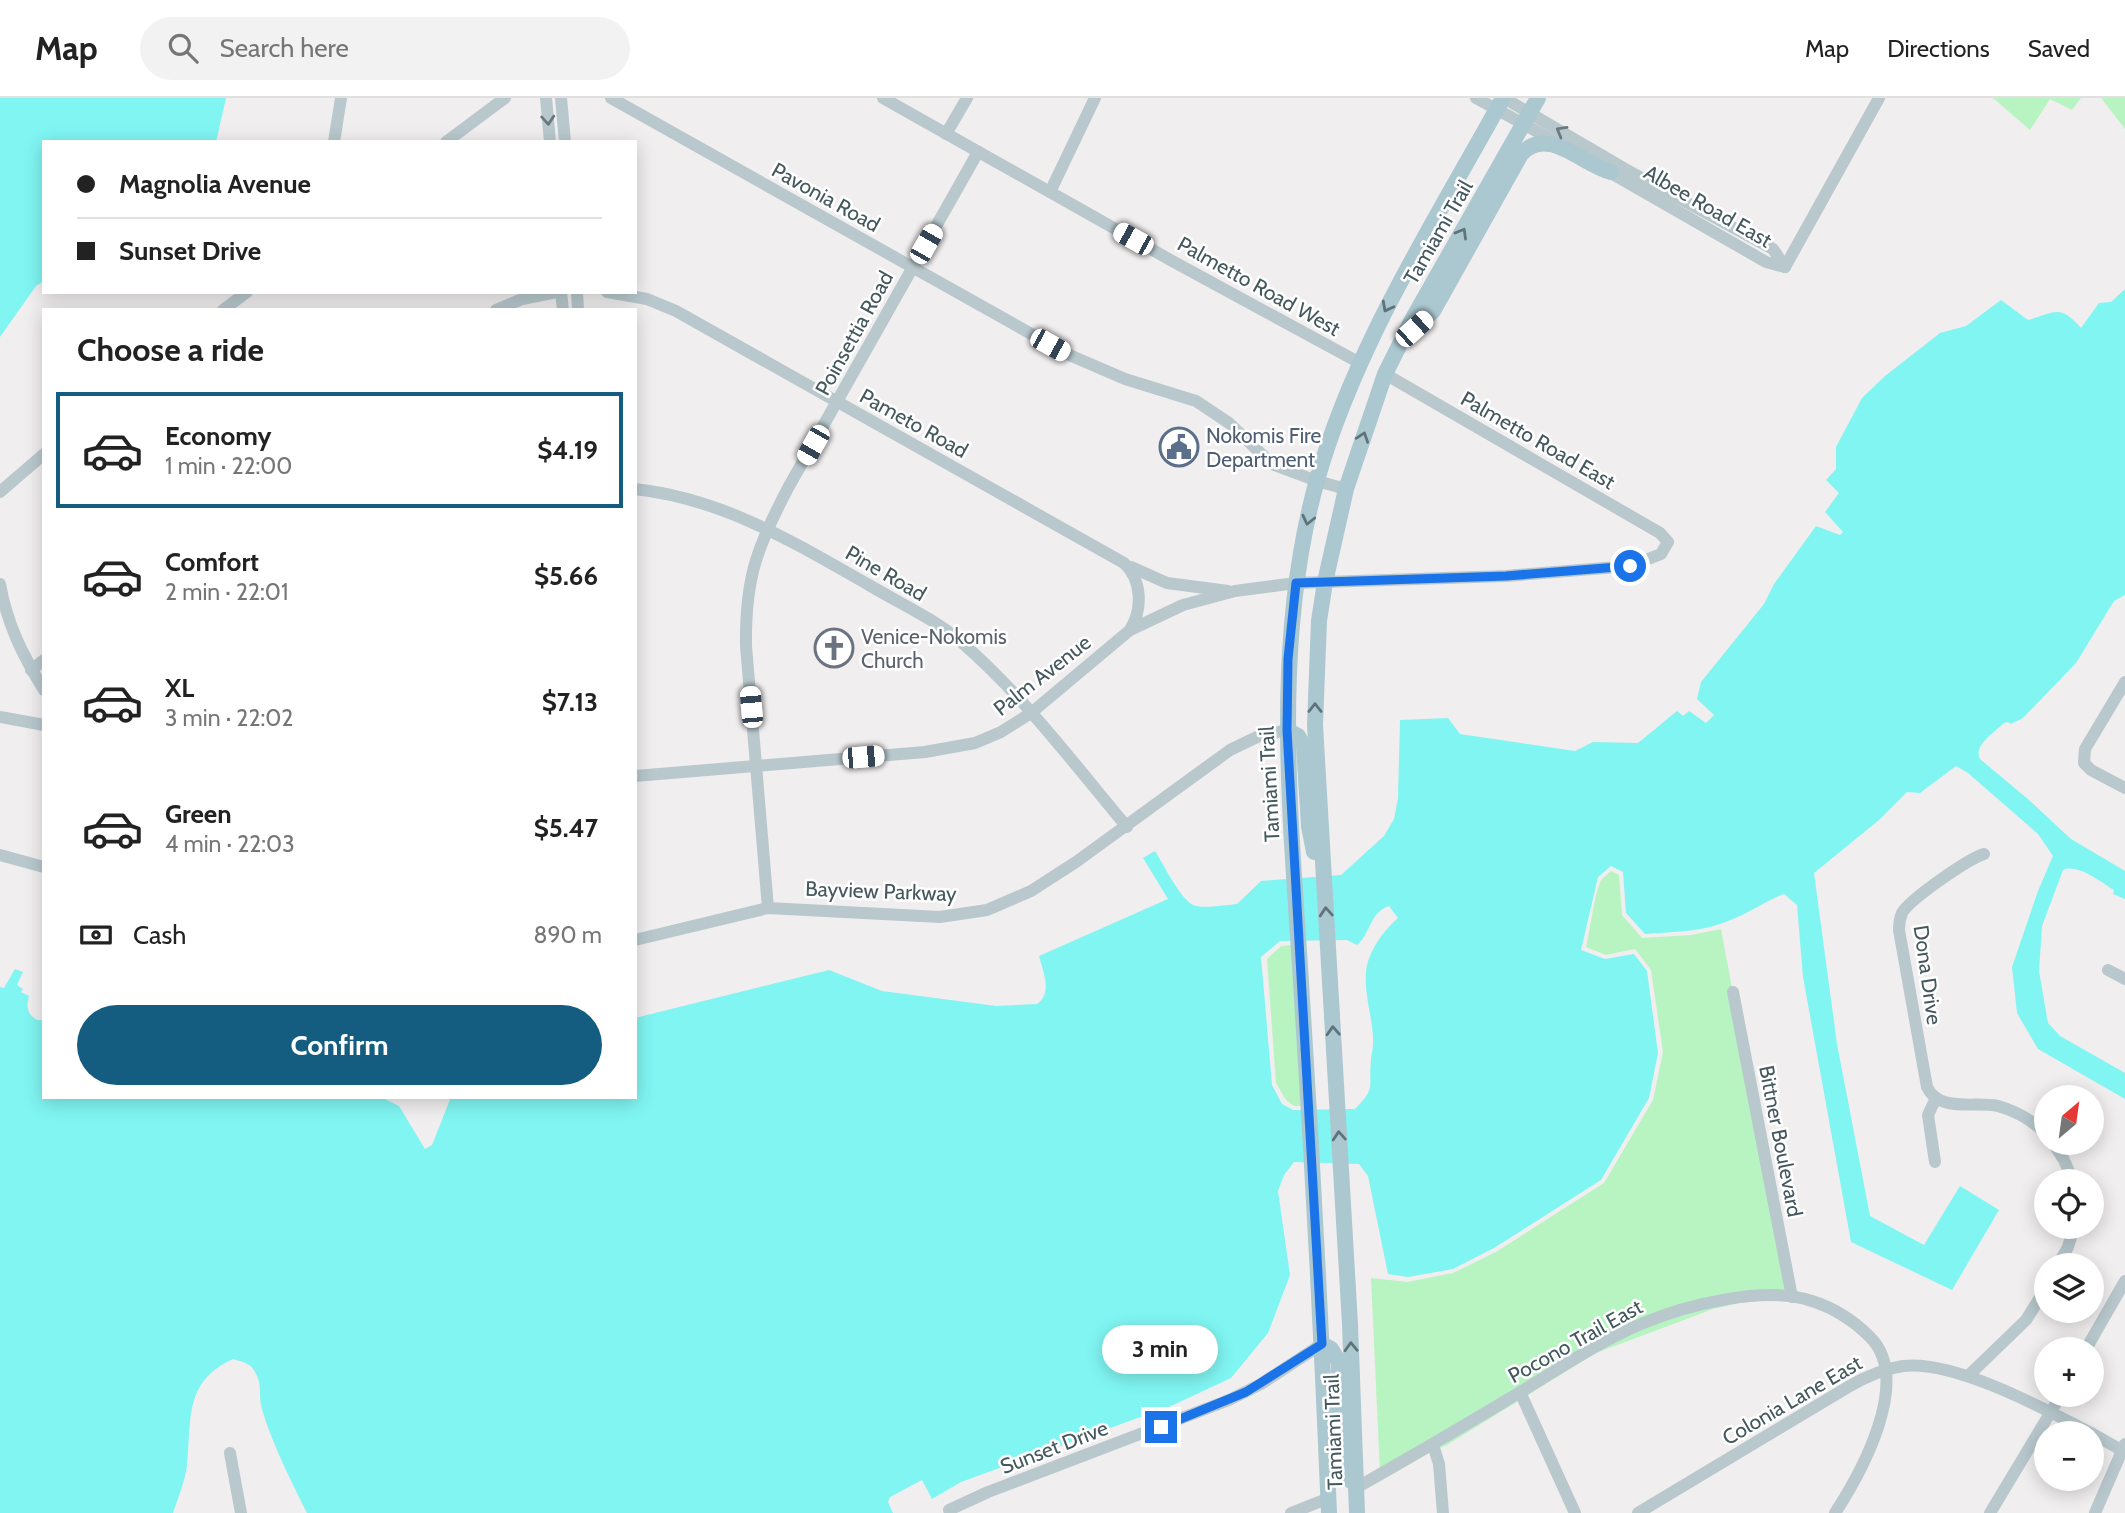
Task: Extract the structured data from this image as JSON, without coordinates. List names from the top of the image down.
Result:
{
  "streets": {
    "main road": ["Tamiami Trail"],
    "street": [
      "Pavonia Road",
      "Albee Road East",
      "Palmetto Road West",
      "Poinsettia Road",
      "Pameto Road",
      "Palmetto Road East",
      "Pine Road",
      "Palm Avenue",
      "Bayview Parkway",
      "Dona Drive",
      "Bittner Boulevard",
      "Pocono Trail East",
      "Colonia Lane East",
      "Sunset Drive"
    ]
  },
  "crossings": [
    ["Pavonia Road", "Tamiami Trail"],
    ["Pavonia Road", "Poinsettia Road"],
    ["Albee Road East", "Tamiami Trail"],
    ["Tamiami Trail", "Palmetto Road West"],
    ["Tamiami Trail", "Palmetto Road East"],
    ["Tamiami Trail", "Palm Avenue"],
    ["Tamiami Trail", "Bayview Parkway"],
    ["Tamiami Trail", "Pocono Trail East"],
    ["Tamiami Trail", "Sunset Drive"],
    ["Palmetto Road West", "Poinsettia Road"],
    ["Poinsettia Road", "Pameto Road"],
    ["Poinsettia Road", "Pine Road"],
    ["Poinsettia Road", "Palm Avenue"],
    ["Poinsettia Road", "Bayview Parkway"],
    ["Pameto Road", "Palm Avenue"],
    ["Palmetto Road East", "Palm Avenue"],
    ["Pine Road", "Palm Avenue"],
    ["Pine Road", "Bayview Parkway"],
    ["Bittner Boulevard", "Pocono Trail East"],
    ["Pocono Trail East", "Colonia Lane East"]
  ],
  "places": {
    "public building": ["Nokomis Fire Department"],
    "church": ["Venice-Nokomis Church"]
  },
  "north": "top right",
  "page": {
    "header": "Map",
    "search": "Search here",
    "nav": ["Map", "Directions", "Saved"],
    "banner": ["Magnolia Avenue", "Sunset Drive"],
    "heading": "Choose a ride",
    "list": [
      {
        "name": "Economy",
        "note": "1 min · 22:00",
        "value": "$4.19"
      },
      {
        "name": "Comfort",
        "note": "2 min · 22:01",
        "value": "$5.66"
      },
      {
        "name": "XL",
        "note": "3 min · 22:02",
        "value": "$7.13"
      },
      {
        "name": "Green",
        "note": "4 min · 22:03",
        "value": "$5.47"
      }
    ],
    "pay": ["Cash", "890 m"],
    "buttons": "Confirm",
    "map_buttons": ["+", "−"],
    "bubble": "3 min"
  }
}
